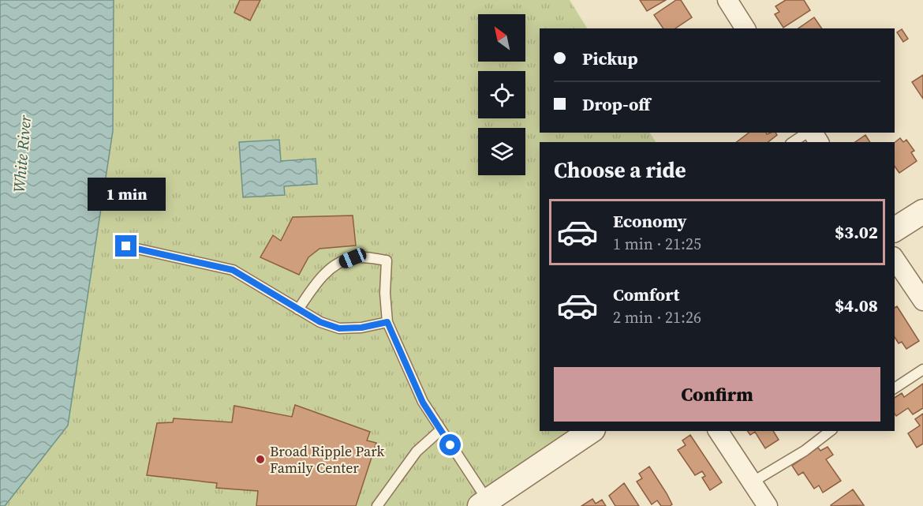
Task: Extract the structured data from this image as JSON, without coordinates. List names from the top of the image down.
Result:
{
  "water": ["White River"],
  "places": ["Broad Ripple Park Family Center"],
  "north": "top left",
  "page": {
    "banner": ["Pickup", "Drop-off"],
    "heading": "Choose a ride",
    "bubble": "1 min",
    "list": [
      {
        "name": "Economy",
        "note": "1 min · 21:25",
        "value": "$3.02"
      },
      {
        "name": "Comfort",
        "note": "2 min · 21:26",
        "value": "$4.08"
      }
    ],
    "buttons": "Confirm"
  }
}
